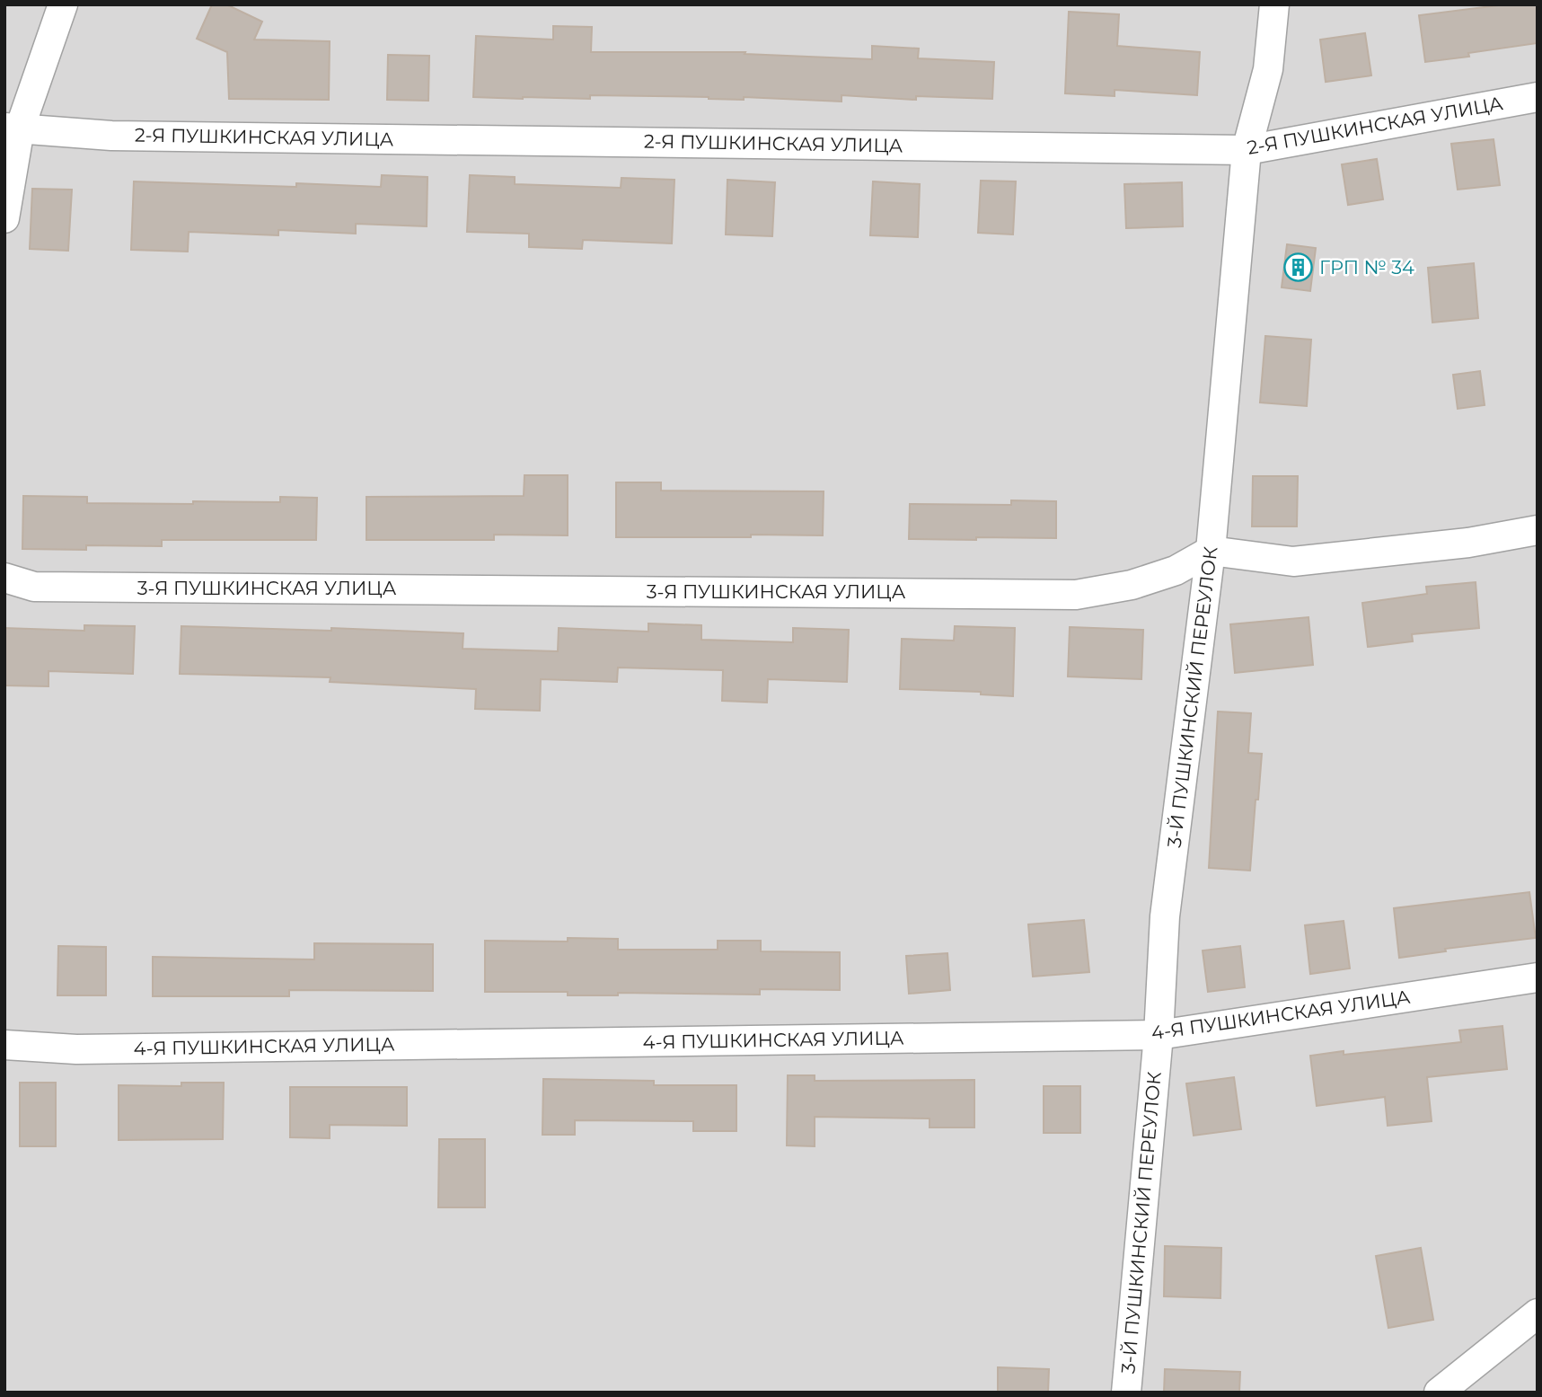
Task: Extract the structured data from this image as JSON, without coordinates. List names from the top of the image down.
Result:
{
  "streets": {
    "street": [
      "2-Я ПУШКИНСКАЯ УЛИЦА",
      "3-Я ПУШКИНСКАЯ УЛИЦА",
      "3-Й ПУШКИНСКИЙ ПЕРЕУЛОК",
      "4-Я ПУШКИНСКАЯ УЛИЦА"
    ]
  },
  "crossings": [
    ["2-Я ПУШКИНСКАЯ УЛИЦА", "3-Й ПУШКИНСКИЙ ПЕРЕУЛОК"],
    ["3-Я ПУШКИНСКАЯ УЛИЦА", "3-Й ПУШКИНСКИЙ ПЕРЕУЛОК"],
    ["3-Й ПУШКИНСКИЙ ПЕРЕУЛОК", "4-Я ПУШКИНСКАЯ УЛИЦА"]
  ],
  "places": {
    "building": ["ГРП № 34"]
  }
}
